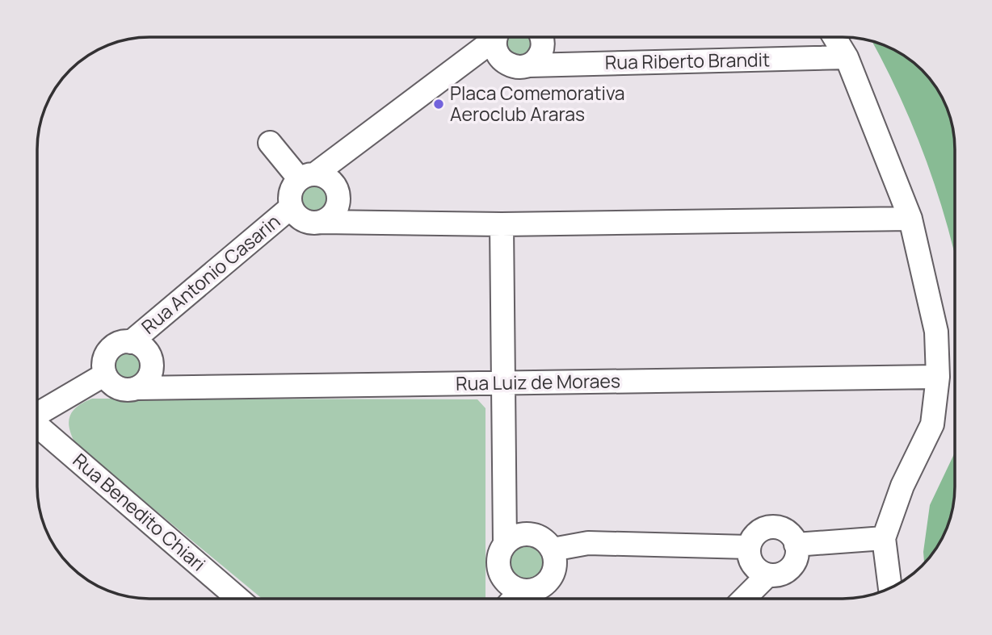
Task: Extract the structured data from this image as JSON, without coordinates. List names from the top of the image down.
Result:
{
  "streets": {
    "street": [
      "Rua Riberto Brandit",
      "Rua Antonio Casarin",
      "Rua Luiz de Moraes",
      "Rua Benedito Chiari"
    ]
  },
  "crossings": [
    ["Rua Antonio Casarin", "Rua Luiz de Moraes"]
  ],
  "places": ["Placa Comemorativa Aeroclub Araras"]
}
